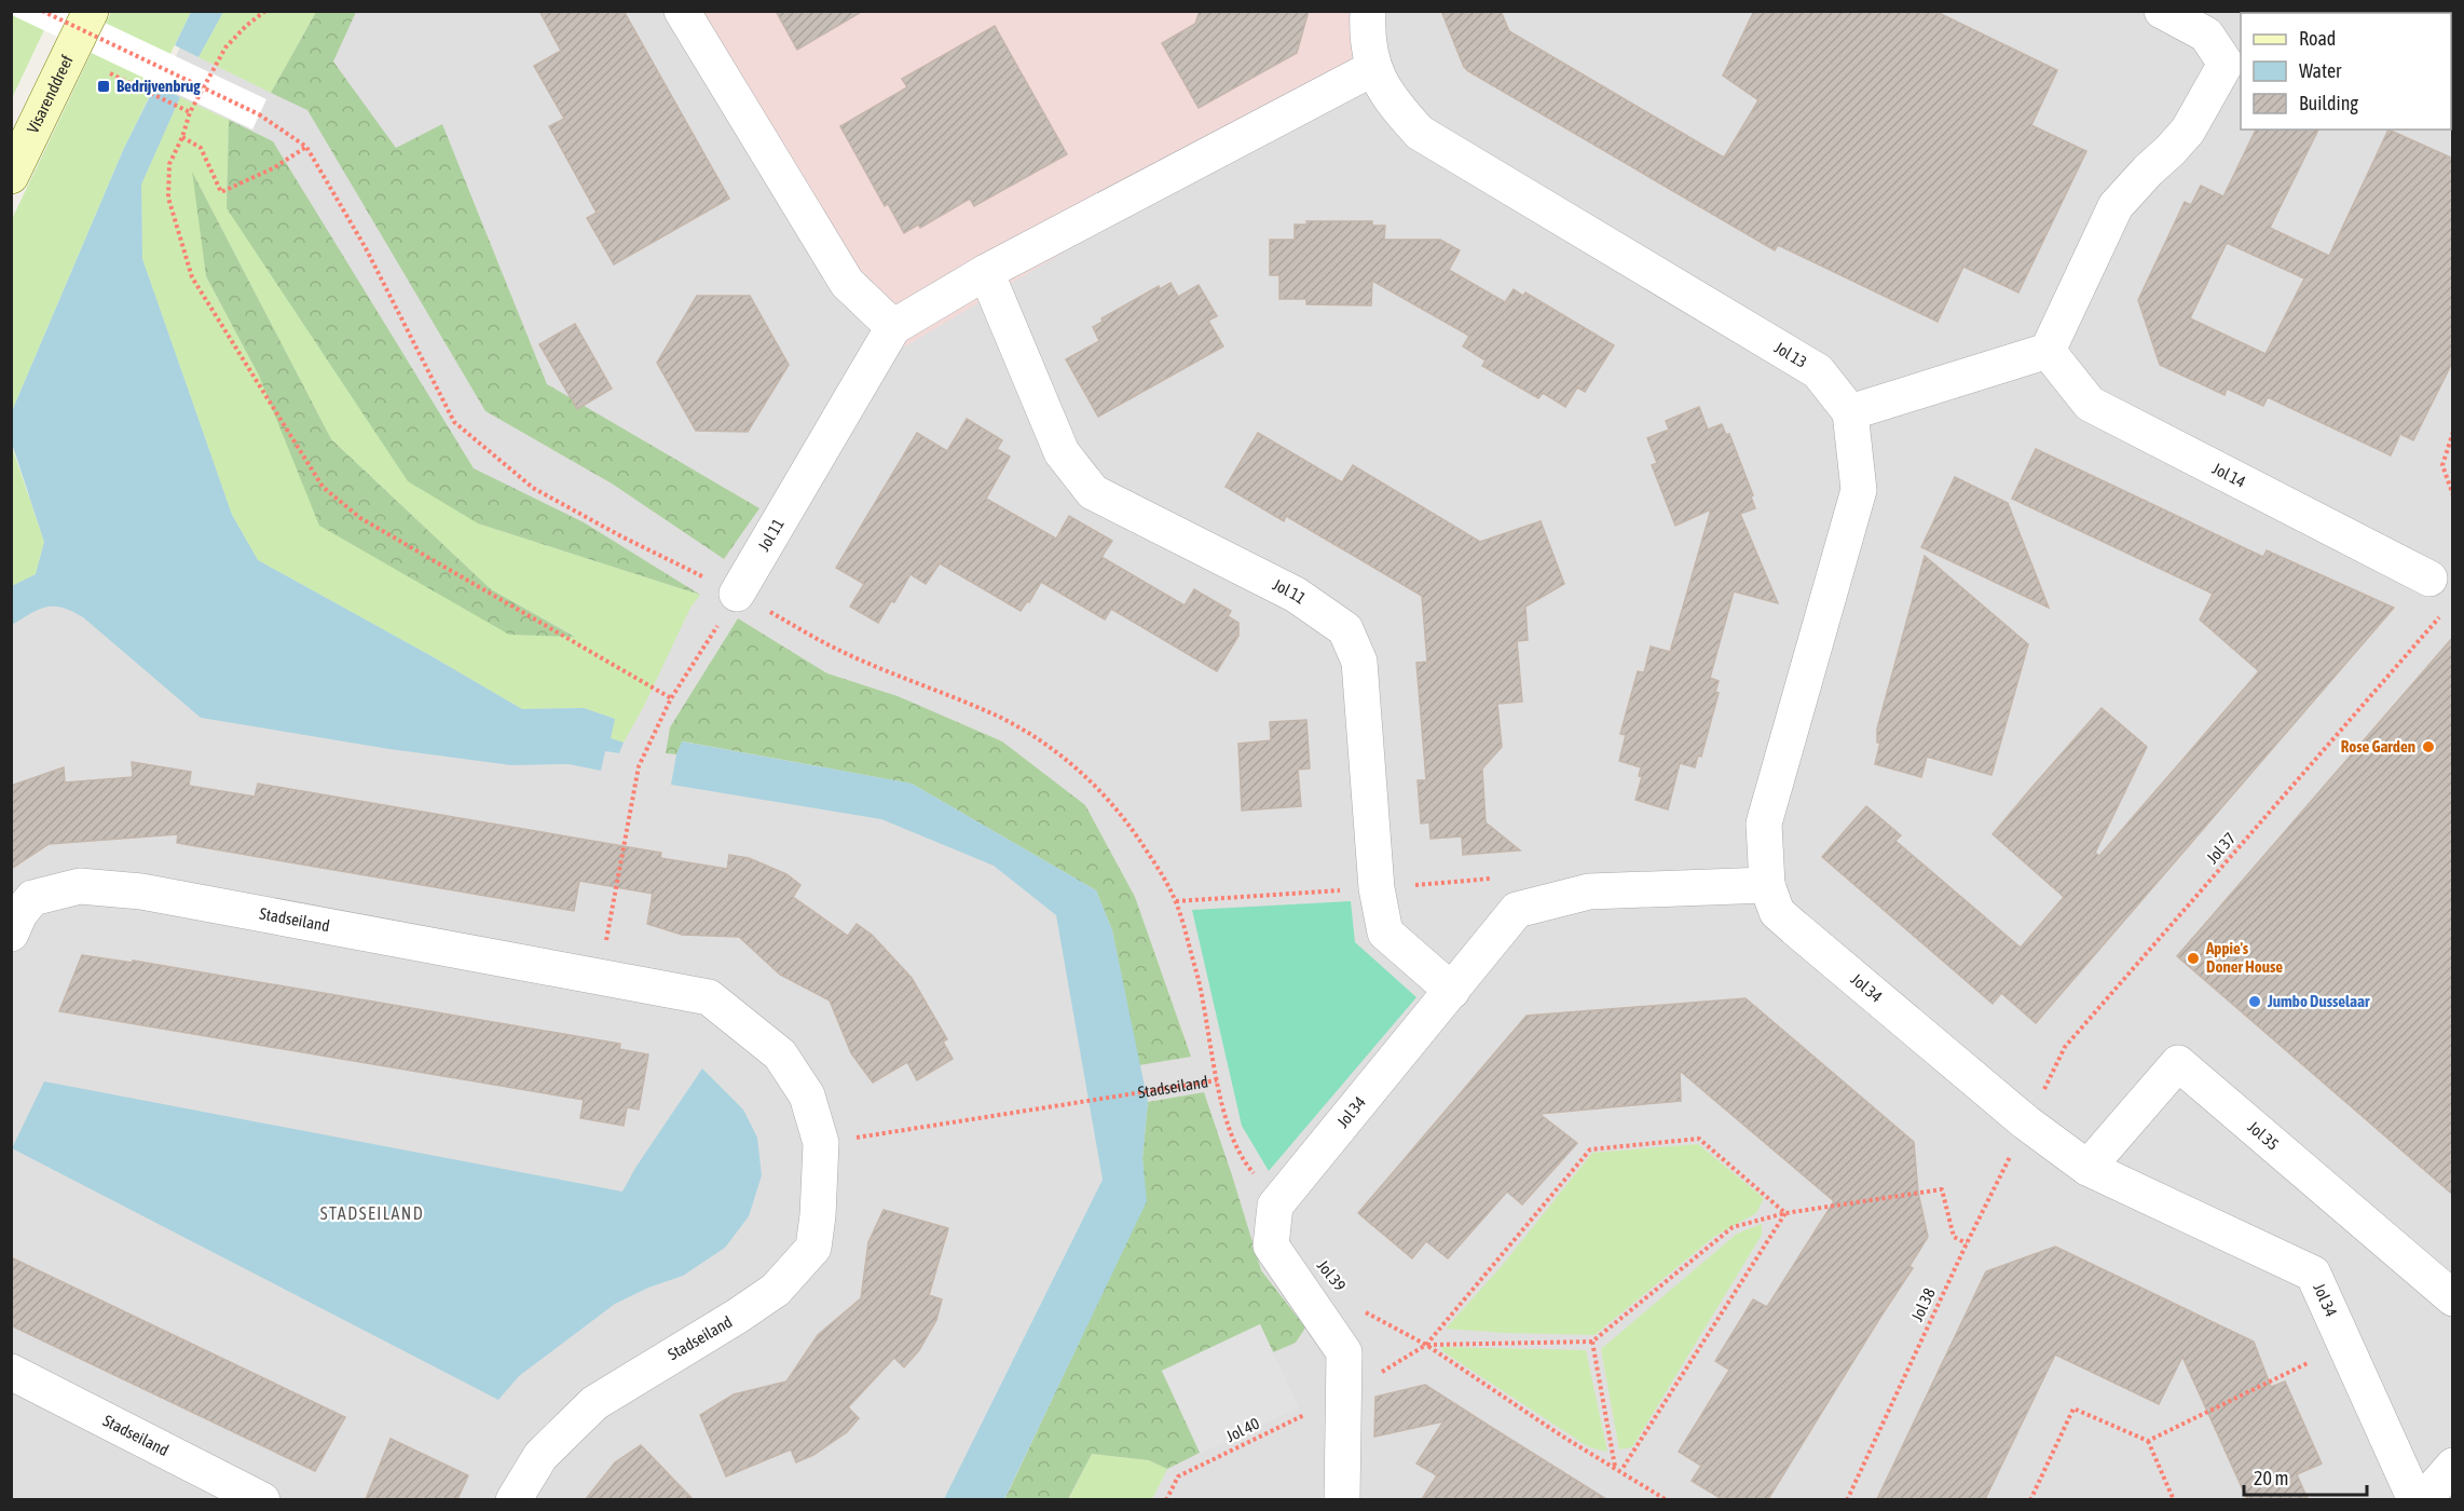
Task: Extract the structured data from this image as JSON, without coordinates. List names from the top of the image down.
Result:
{
  "streets": {
    "main road": ["Visarenddreef"],
    "street": [
      "Jol 13",
      "Jol 14",
      "Jol 11",
      "Stadseiland",
      "Jol 34",
      "Jol 35",
      "Jol 39"
    ],
    "path": ["Jol 37", "Jol 38", "Jol 40"]
  },
  "crossings": [
    ["Jol 13", "Jol 11"],
    ["Jol 11", "Jol 34"],
    ["Jol 37", "Jol 34"],
    ["Jol 37", "Jol 38"],
    ["Jol 34", "Jol 35"],
    ["Jol 34", "Jol 39"],
    ["Jol 34", "Jol 38"],
    ["Jol 39", "Jol 40"]
  ],
  "districts": ["STADSEILAND"],
  "places": {
    "transit": ["Bedrijvenbrug"],
    "other": ["Rose Garden", "Appie's Doner House", "Jumbo Dusselaar"]
  },
  "legend": ["Road", "Water", "Building"],
  "scale_bar": "20 m"
}
